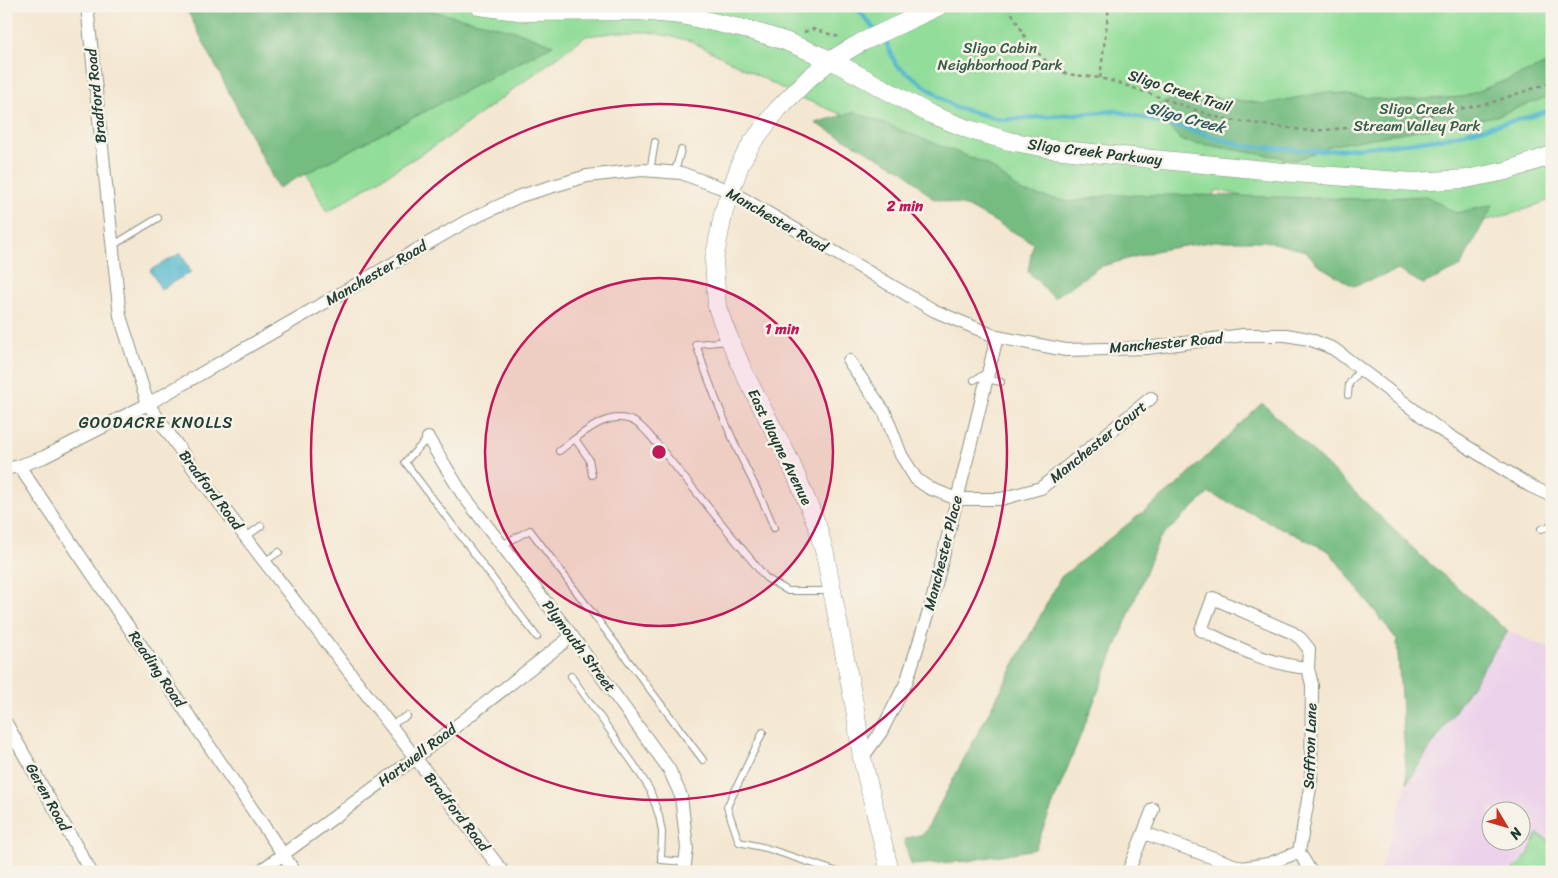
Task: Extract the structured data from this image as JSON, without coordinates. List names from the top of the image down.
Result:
{
  "streets": {
    "street": [
      "Bradford Road",
      "Sligo Creek Parkway",
      "Manchester Road",
      "Manchester Court",
      "East Wayne Avenue",
      "Manchester Place",
      "Plymouth Street",
      "Reading Road",
      "Saffron Lane",
      "Hartwell Road",
      "Geren Road"
    ],
    "path": ["Sligo Creek Trail"]
  },
  "crossings": [
    ["Bradford Road", "Manchester Road"],
    ["Bradford Road", "Hartwell Road"],
    ["Sligo Creek Parkway", "East Wayne Avenue"],
    ["Manchester Road", "East Wayne Avenue"],
    ["Manchester Road", "Manchester Place"],
    ["Manchester Road", "Reading Road"],
    ["Manchester Court", "Manchester Place"],
    ["East Wayne Avenue", "Manchester Place"],
    ["Plymouth Street", "Hartwell Road"],
    ["Reading Road", "Hartwell Road"]
  ],
  "districts": ["GOODACRE KNOLLS"],
  "water": ["Sligo Creek"],
  "parks": ["Sligo Cabin Neighborhood Park", "Sligo Creek Stream Valley Park"],
  "north": "bottom right",
  "rings": ["2 min", "1 min"]
}
